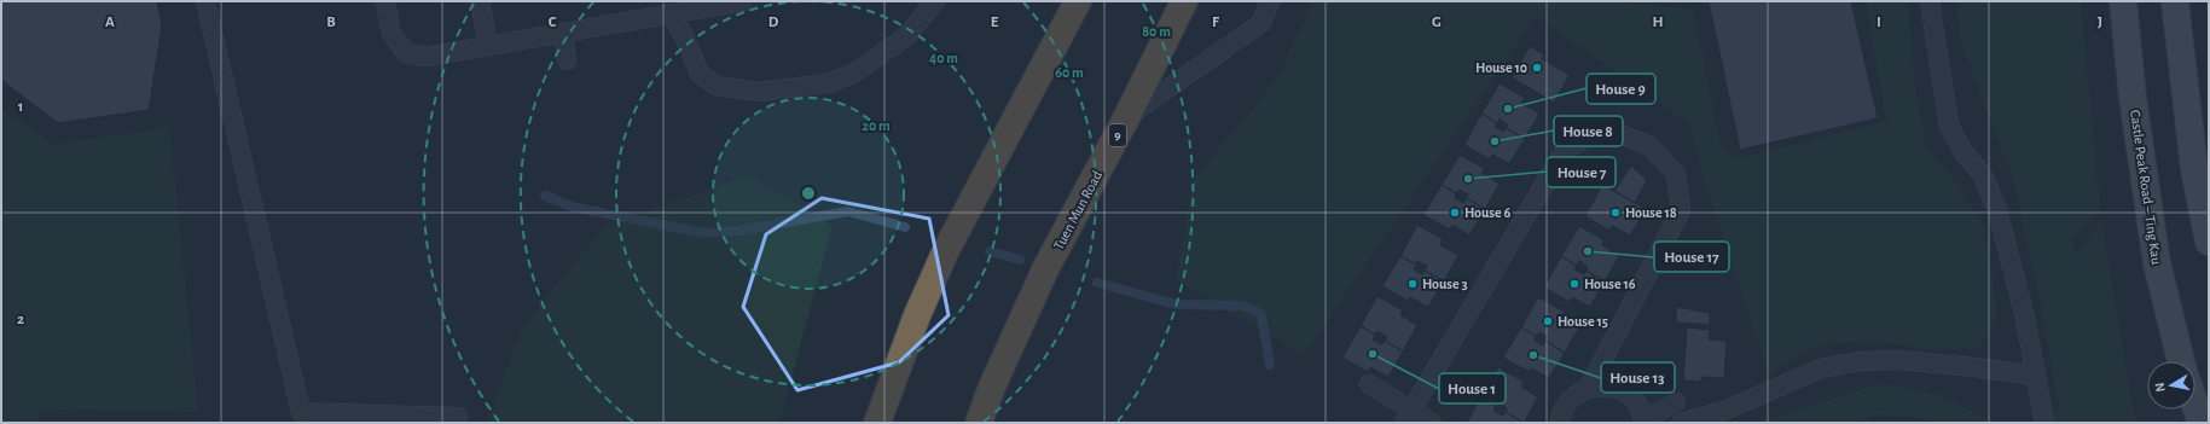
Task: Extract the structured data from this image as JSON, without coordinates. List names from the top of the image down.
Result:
{
  "streets": {
    "highway": ["9", "Tuen Mun Road"],
    "main road": ["Castle Peak Road – Ting Kau"]
  },
  "places": [
    "House 10",
    "House 9",
    "House 8",
    "House 7",
    "House 6",
    "House 18",
    "House 17",
    "House 3",
    "House 16",
    "House 15",
    "House 1",
    "House 13"
  ],
  "north": "left",
  "grid": {
    "columns": [
      "A",
      "B",
      "C",
      "D",
      "E",
      "F",
      "G",
      "H",
      "I",
      "J"
    ],
    "rows": ["1", "2"]
  },
  "rings": [
    "80 m",
    "40 m",
    "60 m",
    "20 m"
  ]
}
